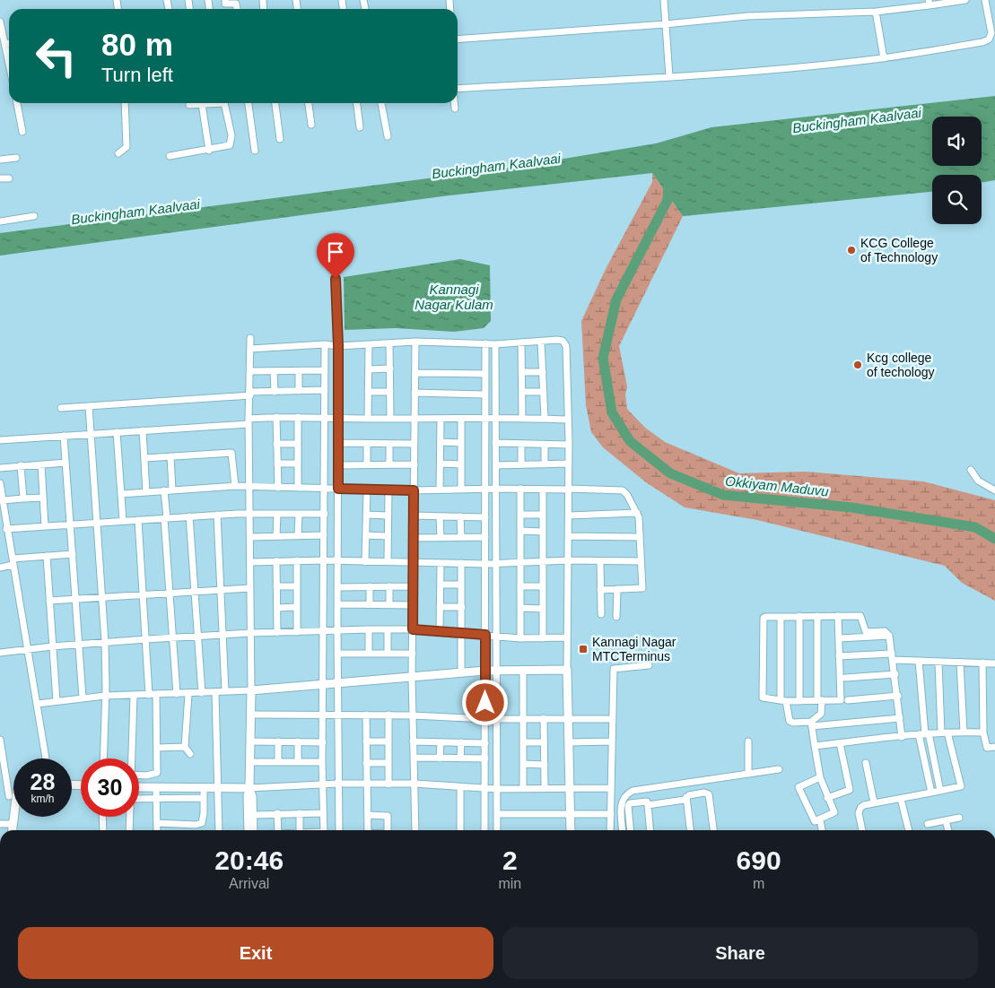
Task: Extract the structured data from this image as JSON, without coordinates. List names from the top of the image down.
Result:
{
  "water": ["Buckingham Kaalvaai", "Kannagi Nagar Kulam", "Okkiyam Maduvu"],
  "places": {
    "other": ["KCG College of Technology", "Kcg college of techology"],
    "transit": ["Kannagi Nagar MTCTerminus"]
  },
  "page": {
    "turn": ["80 m", "Turn left"],
    "speed": "28 km/h",
    "limit": "30",
    "eta": [
      "20:46",
      "Arrival",
      "2",
      "min",
      "690",
      "m"
    ],
    "buttons": ["Exit", "Share"]
  }
}
